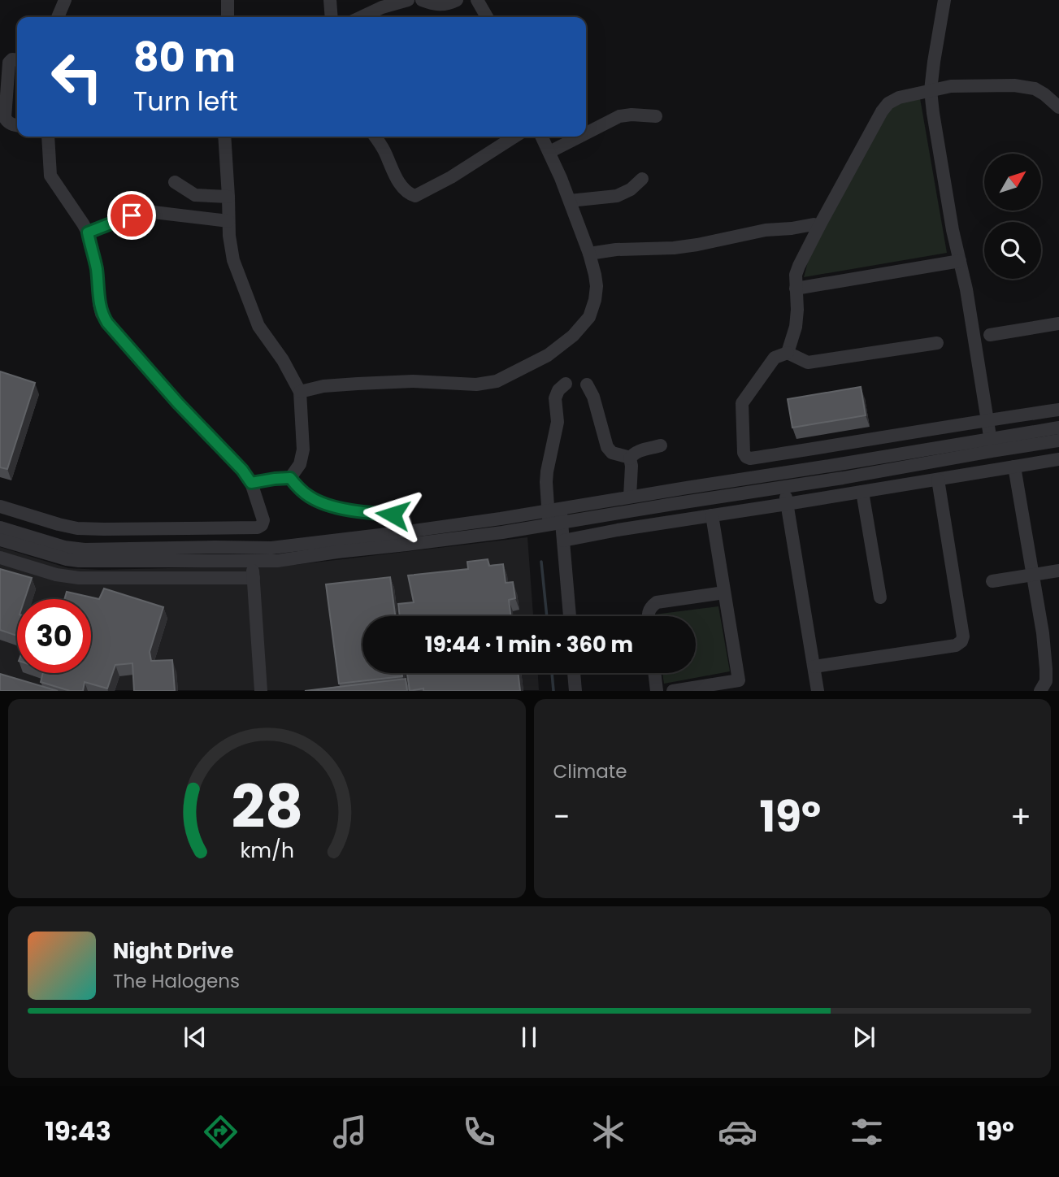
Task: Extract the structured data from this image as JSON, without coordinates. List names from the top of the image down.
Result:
{
  "north": "top right",
  "page": {
    "turn": ["80 m", "Turn left"],
    "limit": "30",
    "trip": "19:44 · 1 min · 360 m",
    "tile": "Climate",
    "heat": ["−", "19°", "+"],
    "song": ["Night Drive", "The Halogens"],
    "tabs": ["19:43", "19°"],
    "gauge": ["28", "km/h"]
  }
}
